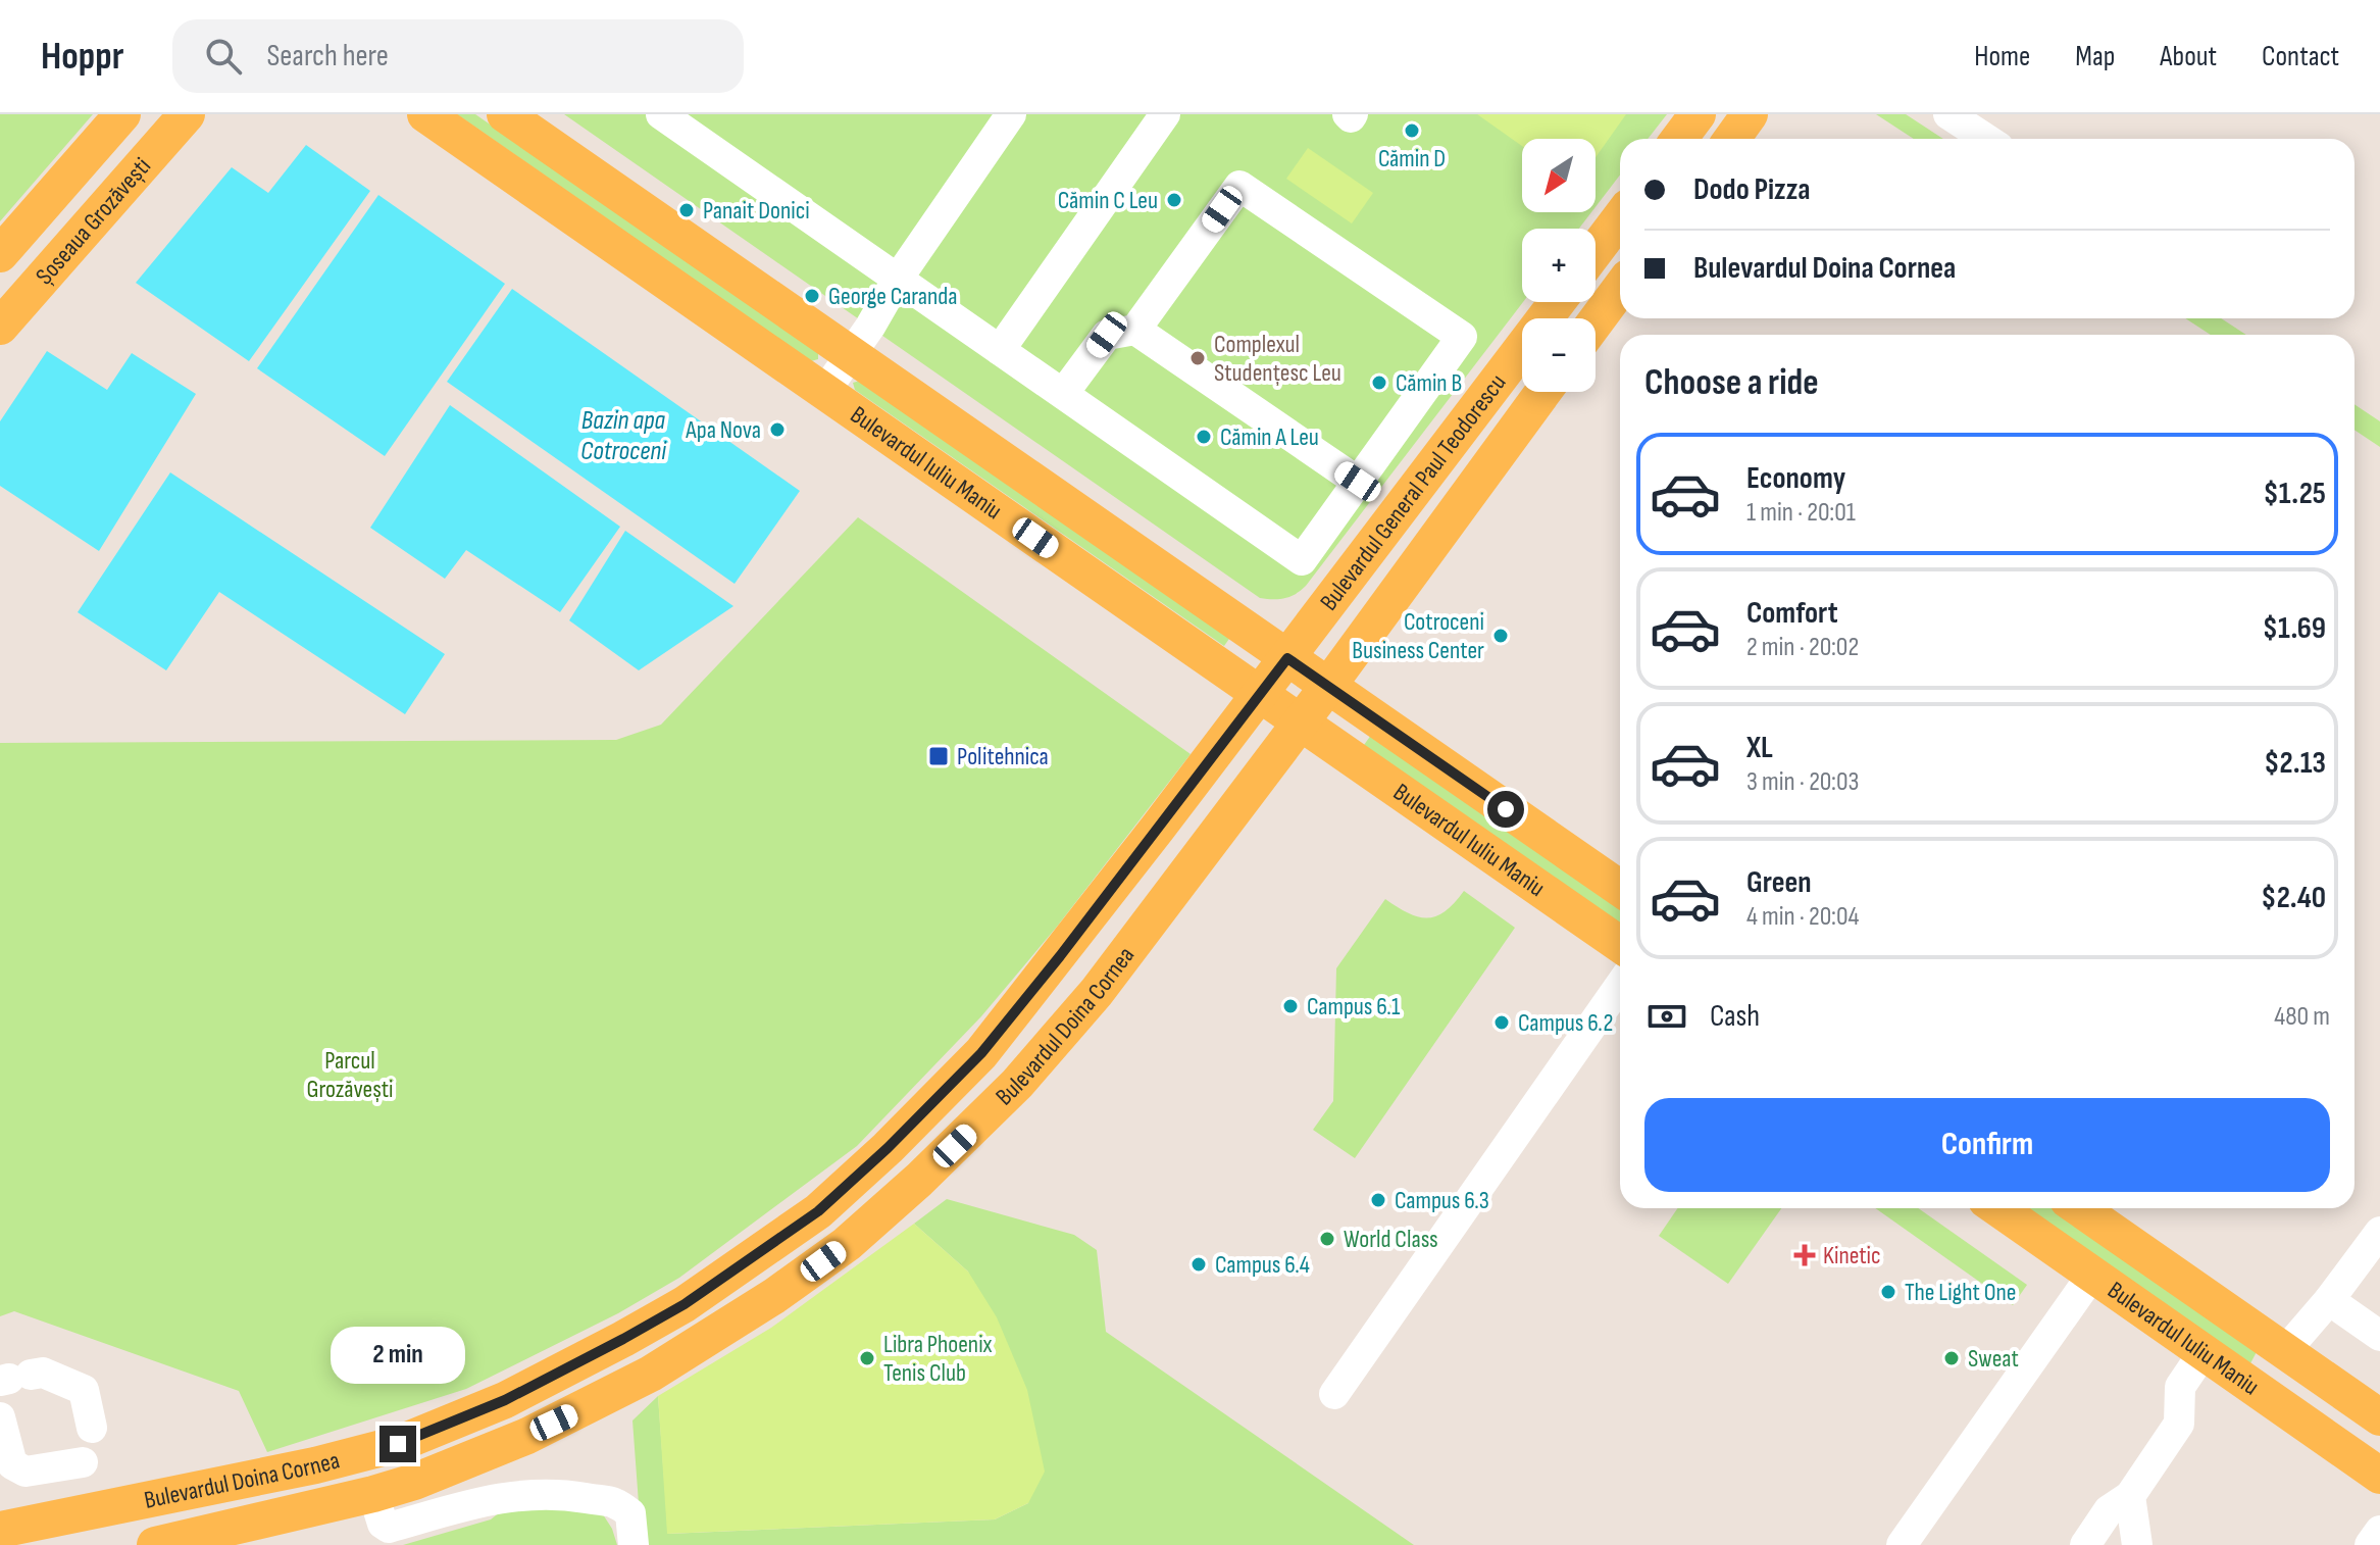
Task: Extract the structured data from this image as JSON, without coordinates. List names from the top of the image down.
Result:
{
  "streets": {
    "main road": [
      "Șoseaua Grozăvești",
      "Bulevardul Iuliu Maniu",
      "Bulevardul General Paul Teodorescu",
      "Bulevardul Doina Cornea"
    ]
  },
  "crossings": [
    ["Bulevardul Iuliu Maniu", "Bulevardul General Paul Teodorescu"],
    ["Bulevardul Iuliu Maniu", "Bulevardul Doina Cornea"],
    ["Bulevardul General Paul Teodorescu", "Bulevardul Doina Cornea"]
  ],
  "water": ["Bazin apa Cotroceni"],
  "parks": ["Parcul Grozăvești"],
  "places": {
    "other": [
      "Cămin D",
      "Cămin C Leu",
      "Panait Donici",
      "George Caranda",
      "Complexul Studențesc Leu",
      "Cămin B",
      "Apa Nova",
      "Cămin A Leu",
      "Cotroceni Business Center",
      "Campus 6.1",
      "Campus 6.2",
      "Campus 6.3",
      "World Class",
      "Campus 6.4",
      "The Light One",
      "Libra Phoenix Tenis Club",
      "Sweat"
    ],
    "transit": ["Politehnica"],
    "health": ["Kinetic"]
  },
  "north": "bottom left",
  "page": {
    "header": "Hoppr",
    "search": "Search here",
    "nav": [
      "Home",
      "Map",
      "About",
      "Contact"
    ],
    "map_buttons": ["+", "−"],
    "banner": ["Dodo Pizza", "Bulevardul Doina Cornea"],
    "heading": "Choose a ride",
    "list": [
      {
        "name": "Economy",
        "note": "1 min · 20:01",
        "value": "$1.25"
      },
      {
        "name": "Comfort",
        "note": "2 min · 20:02",
        "value": "$1.69"
      },
      {
        "name": "XL",
        "note": "3 min · 20:03",
        "value": "$2.13"
      },
      {
        "name": "Green",
        "note": "4 min · 20:04",
        "value": "$2.40"
      }
    ],
    "pay": ["Cash", "480 m"],
    "buttons": "Confirm",
    "bubble": "2 min"
  }
}
